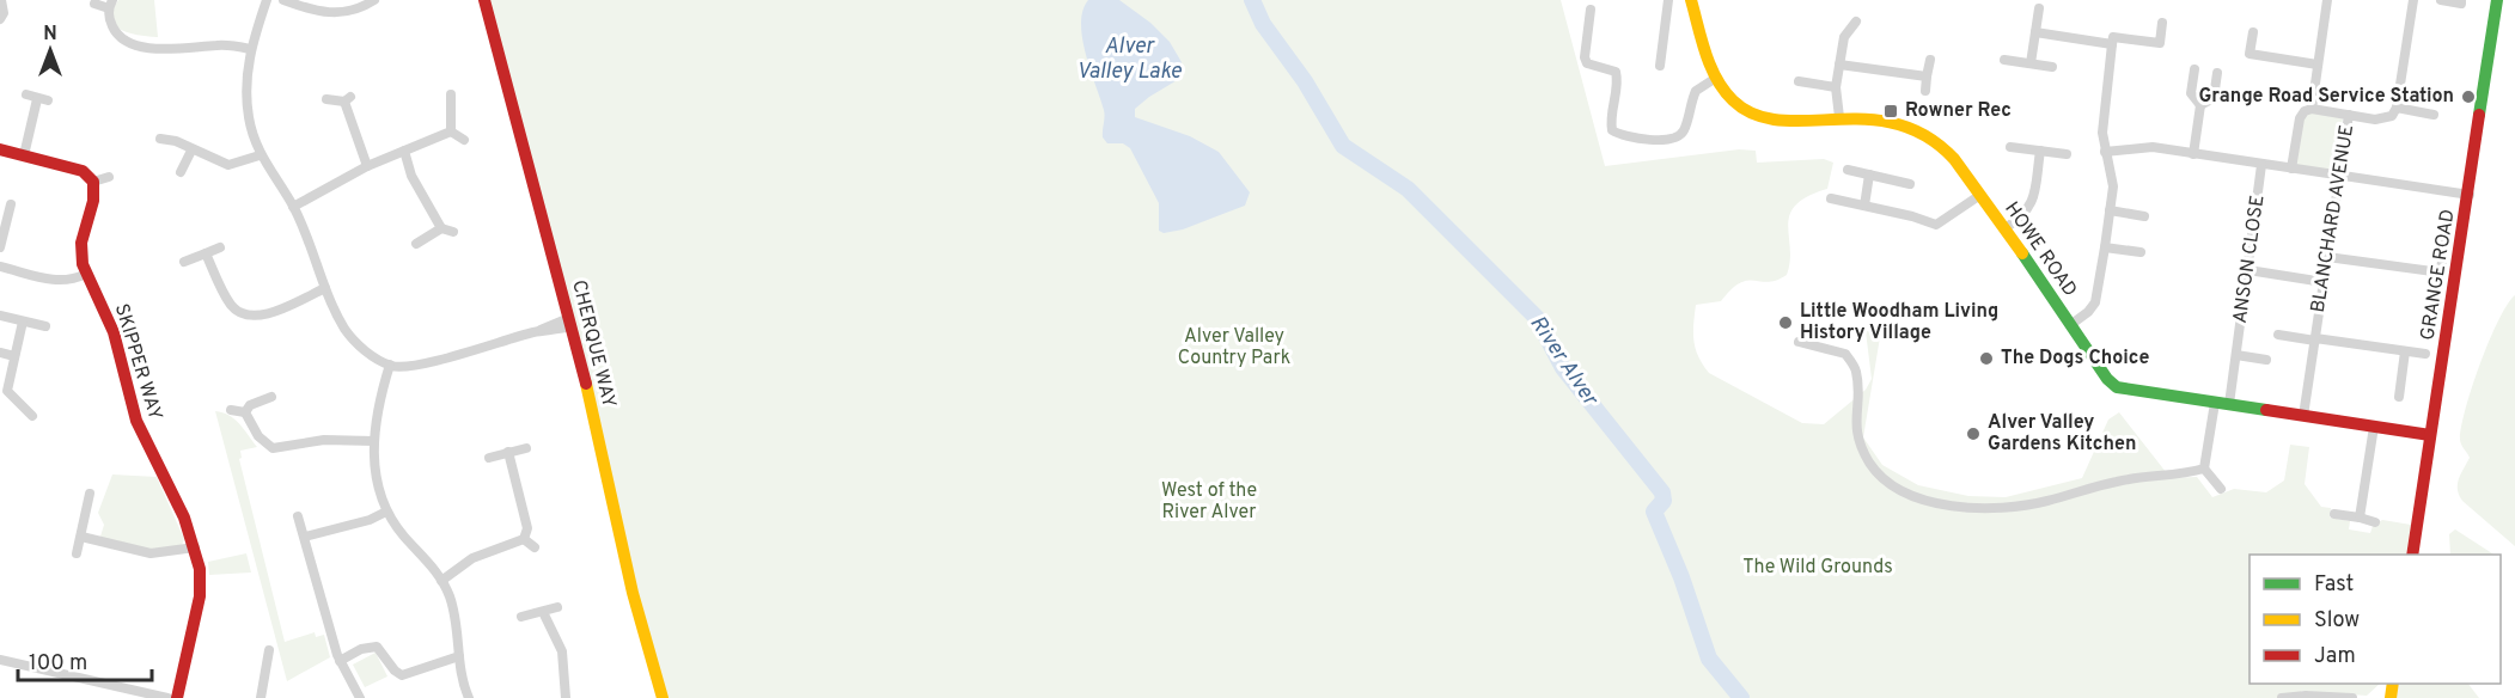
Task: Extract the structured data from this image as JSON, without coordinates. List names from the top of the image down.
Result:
{
  "streets": {
    "street": [
      "BLANCHARD AVENUE",
      "HOWE ROAD",
      "ANSON CLOSE",
      "GRANGE ROAD",
      "CHERQUE WAY",
      "SKIPPER WAY"
    ]
  },
  "crossings": [
    ["BLANCHARD AVENUE", "HOWE ROAD"],
    ["HOWE ROAD", "ANSON CLOSE"],
    ["HOWE ROAD", "GRANGE ROAD"]
  ],
  "water": ["Alver Valley Lake", "River Alver"],
  "parks": ["Alver Valley Country Park", "West of the River Alver", "The Wild Grounds"],
  "places": {
    "other": [
      "Grange Road Service Station",
      "Little Woodham Living History Village",
      "The Dogs Choice",
      "Alver Valley Gardens Kitchen"
    ],
    "transit": ["Rowner Rec"]
  },
  "legend": ["Fast", "Slow", "Jam"],
  "scale_bar": "100 m",
  "north": "top"
}
